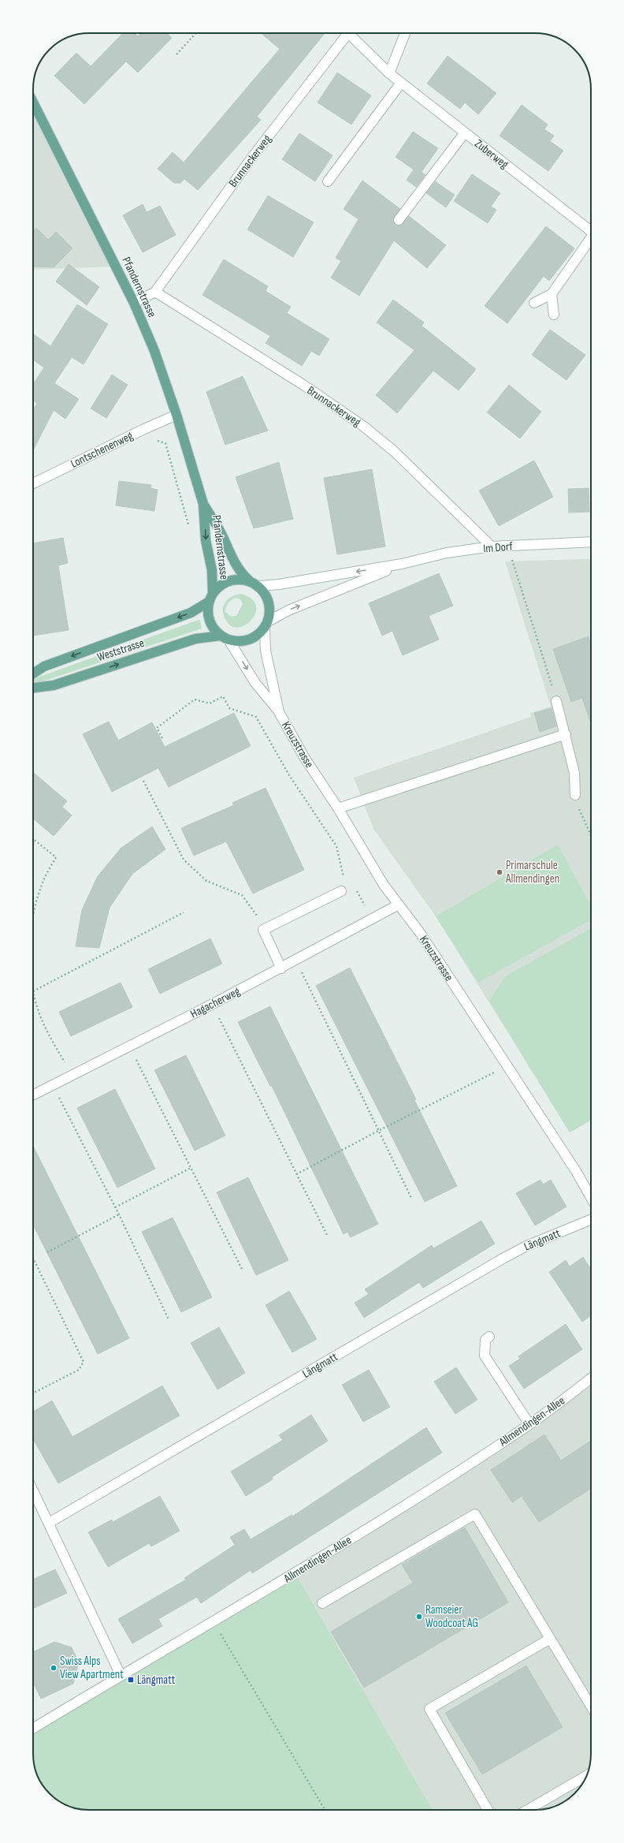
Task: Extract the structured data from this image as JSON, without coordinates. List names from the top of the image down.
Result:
{
  "streets": {
    "main road": ["Pfandernstrasse", "Weststrasse"],
    "street": [
      "Zuberweg",
      "Brunnackerweg",
      "Lontschenenweg",
      "Im Dorf",
      "Kreuzstrasse",
      "Hagacherweg",
      "Längmatt",
      "Allmendingen-Allee"
    ]
  },
  "crossings": [
    ["Brunnackerweg", "Pfandernstrasse"],
    ["Brunnackerweg", "Im Dorf"],
    ["Pfandernstrasse", "Lontschenenweg"],
    ["Pfandernstrasse", "Im Dorf"],
    ["Pfandernstrasse", "Weststrasse"],
    ["Pfandernstrasse", "Kreuzstrasse"],
    ["Im Dorf", "Weststrasse"],
    ["Im Dorf", "Kreuzstrasse"],
    ["Weststrasse", "Kreuzstrasse"],
    ["Kreuzstrasse", "Hagacherweg"]
  ],
  "places": {
    "other": ["Primarschule Allmendingen", "Ramseier Woodcoat AG", "Swiss Alps View Apartment"],
    "transit": ["Längmatt"]
  }
}
